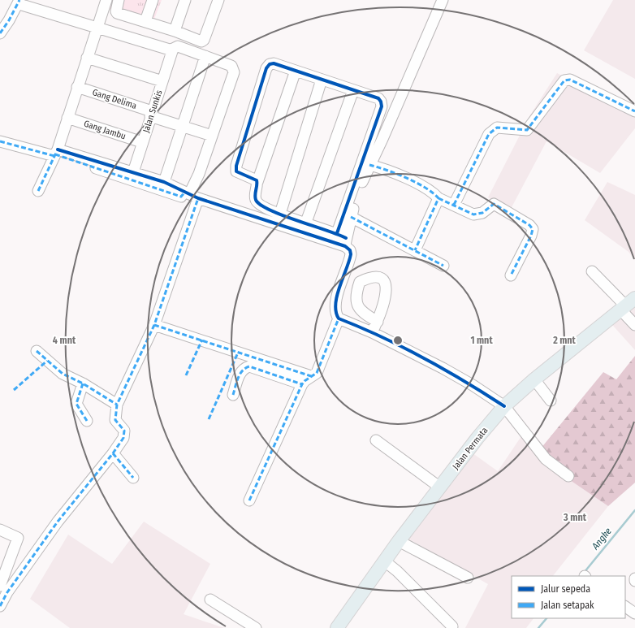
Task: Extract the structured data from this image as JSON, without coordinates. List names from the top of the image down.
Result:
{
  "streets": {
    "main road": ["Jalan Permata"],
    "street": ["Gang Delima", "Jalan Sunkis", "Gang Jambu"]
  },
  "crossings": [
    ["Gang Delima", "Jalan Sunkis"],
    ["Jalan Sunkis", "Gang Jambu"]
  ],
  "water": ["Angke"],
  "legend": ["Jalur sepeda", "Jalan setapak"],
  "rings": [
    "1 mnt",
    "2 mnt",
    "4 mnt",
    "3 mnt"
  ]
}
